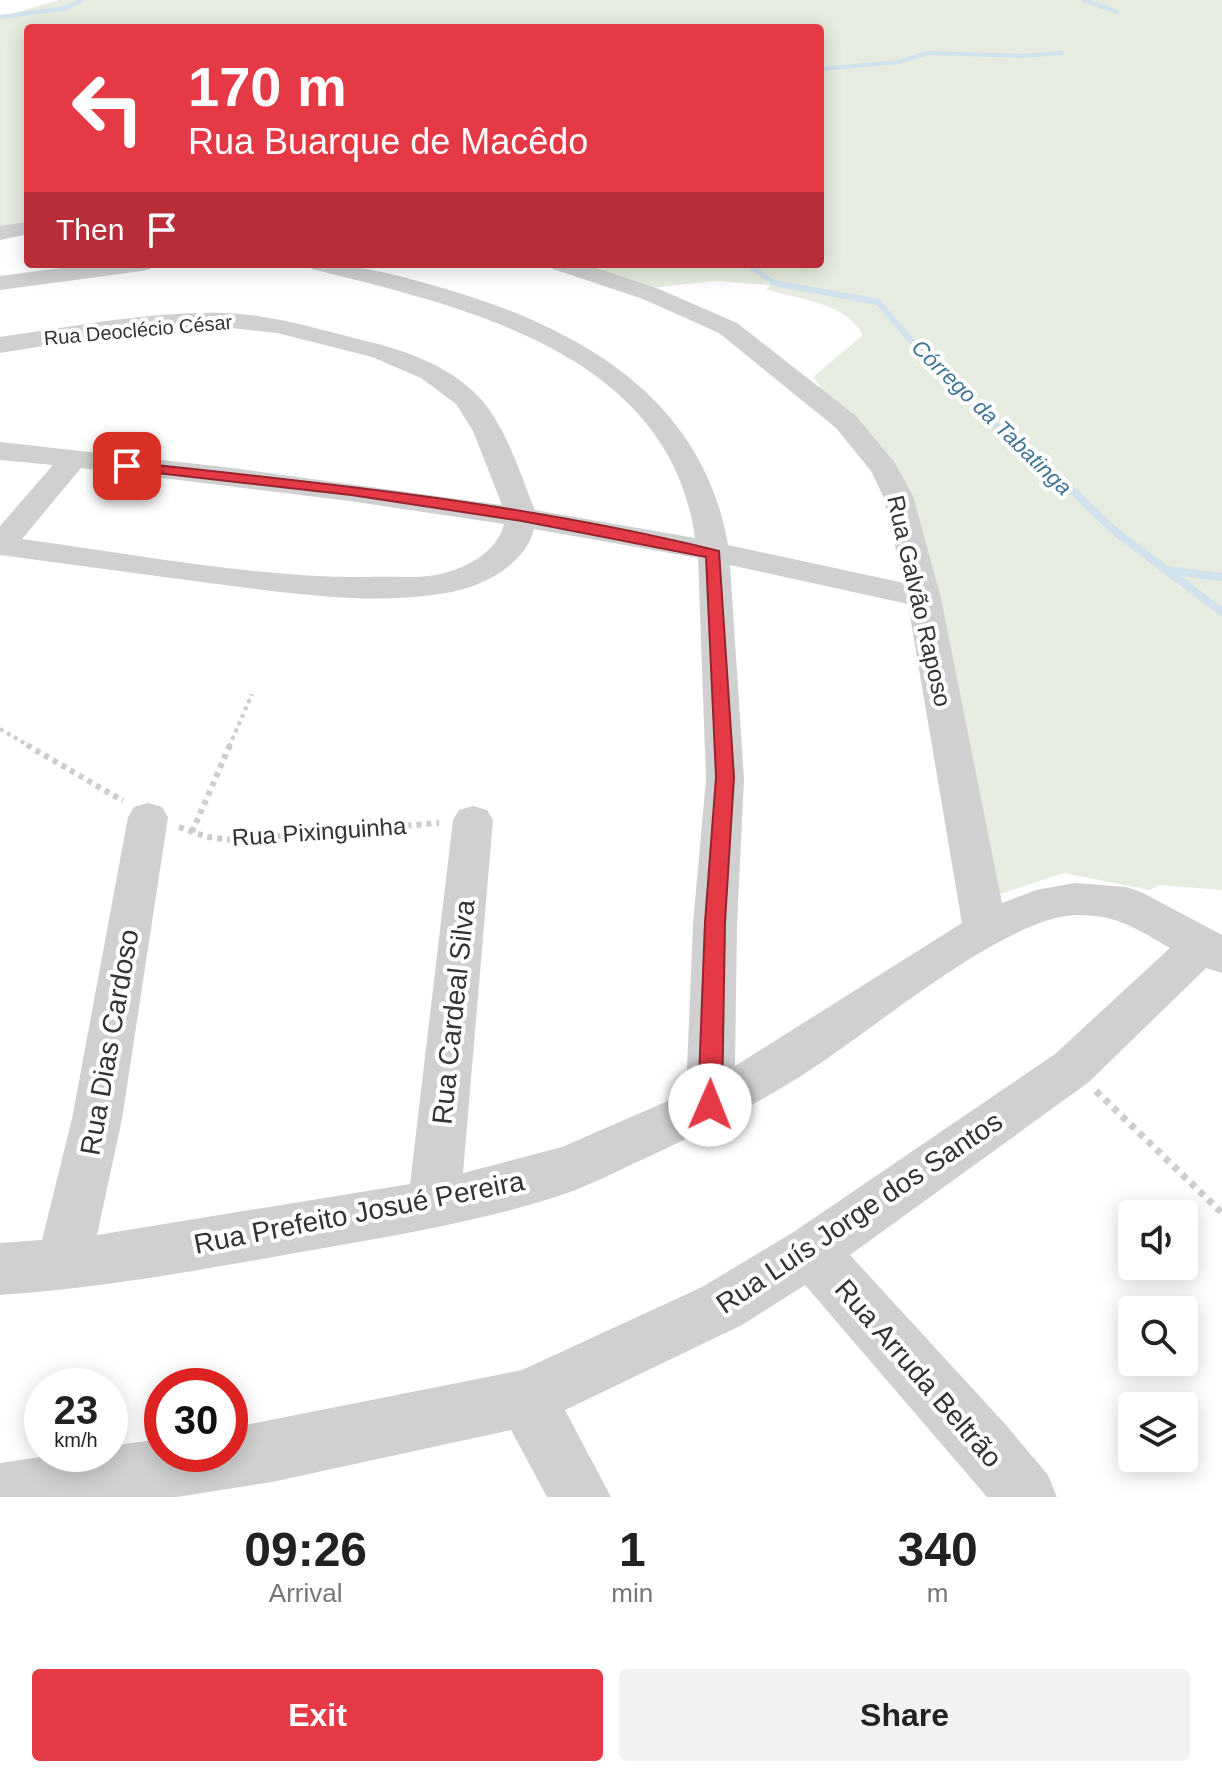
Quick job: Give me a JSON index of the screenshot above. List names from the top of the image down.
{
  "streets": {
    "street": [
      "Rua Deoclécio César",
      "Rua Galvão Raposo",
      "Rua Cardeal Silva",
      "Rua Dias Cardoso",
      "Rua Prefeito Josué Pereira",
      "Rua Luís Jorge dos Santos",
      "Rua Arruda Beltrão"
    ],
    "path": ["Rua Pixinguinha"]
  },
  "crossings": [
    ["Rua Galvão Raposo", "Rua Prefeito Josué Pereira"],
    ["Rua Pixinguinha", "Rua Cardeal Silva"],
    ["Rua Pixinguinha", "Rua Dias Cardoso"],
    ["Rua Cardeal Silva", "Rua Prefeito Josué Pereira"],
    ["Rua Dias Cardoso", "Rua Prefeito Josué Pereira"],
    ["Rua Prefeito Josué Pereira", "Rua Luís Jorge dos Santos"],
    ["Rua Luís Jorge dos Santos", "Rua Arruda Beltrão"]
  ],
  "water": ["Córrego da Tabatinga"],
  "page": {
    "turn": ["170 m", "Rua Buarque de Macêdo"],
    "then": "Then",
    "speed": "23 km/h",
    "limit": "30",
    "eta": [
      "09:26",
      "Arrival",
      "1",
      "min",
      "340",
      "m"
    ],
    "buttons": ["Exit", "Share"]
  }
}
